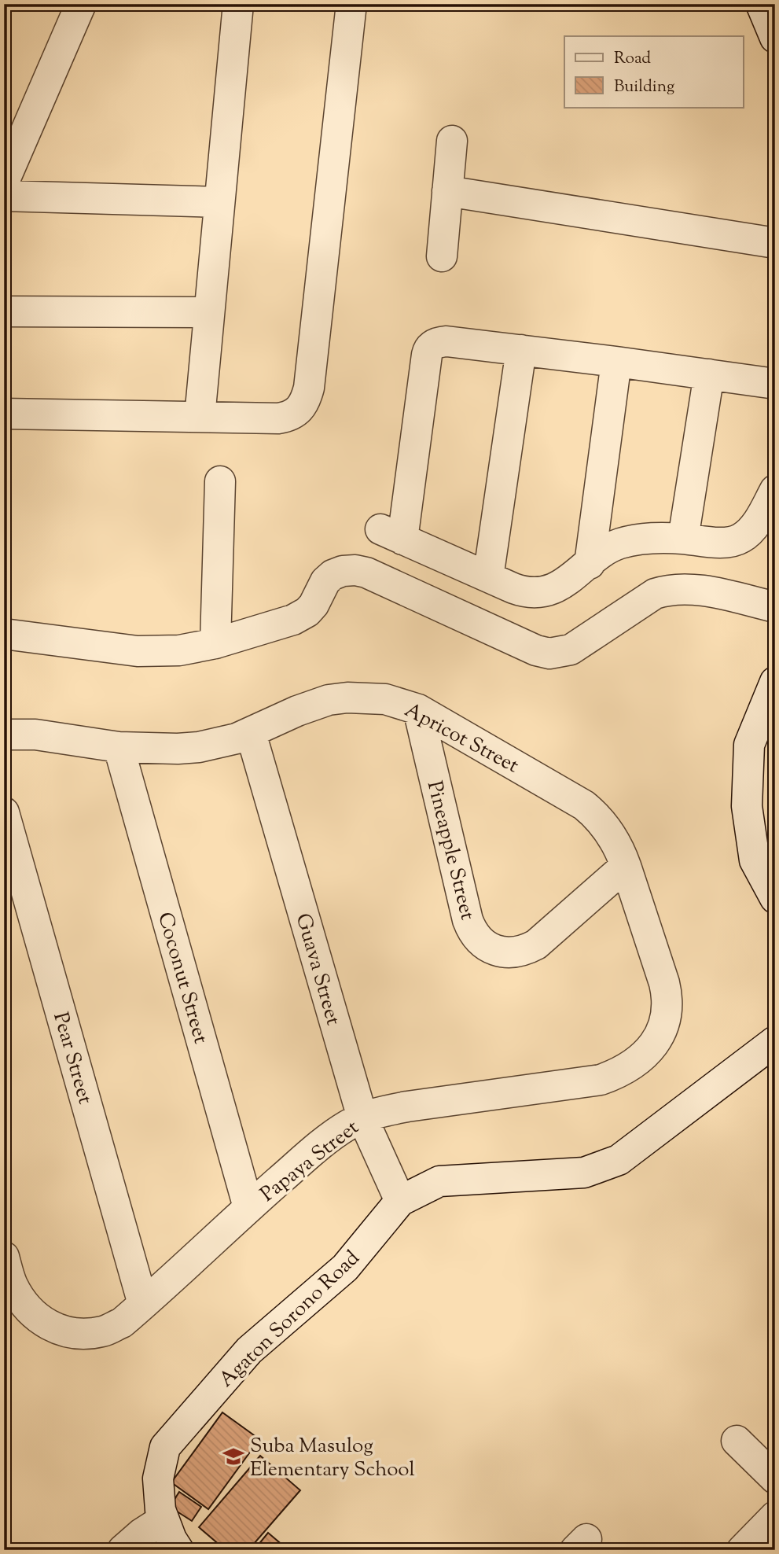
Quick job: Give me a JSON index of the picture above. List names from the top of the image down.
{
  "streets": {
    "street": [
      "Apricot Street",
      "Pineapple Street",
      "Guava Street",
      "Coconut Street",
      "Pear Street",
      "Papaya Street",
      "Agaton Sorono Road"
    ]
  },
  "crossings": [
    ["Apricot Street", "Pineapple Street"],
    ["Apricot Street", "Guava Street"],
    ["Apricot Street", "Coconut Street"],
    ["Apricot Street", "Papaya Street"],
    ["Guava Street", "Papaya Street"],
    ["Guava Street", "Agaton Sorono Road"],
    ["Coconut Street", "Papaya Street"],
    ["Pear Street", "Papaya Street"]
  ],
  "places": {
    "school or university": ["Suba Masulog Elementary School"]
  },
  "legend": ["Road", "Building"]
}
